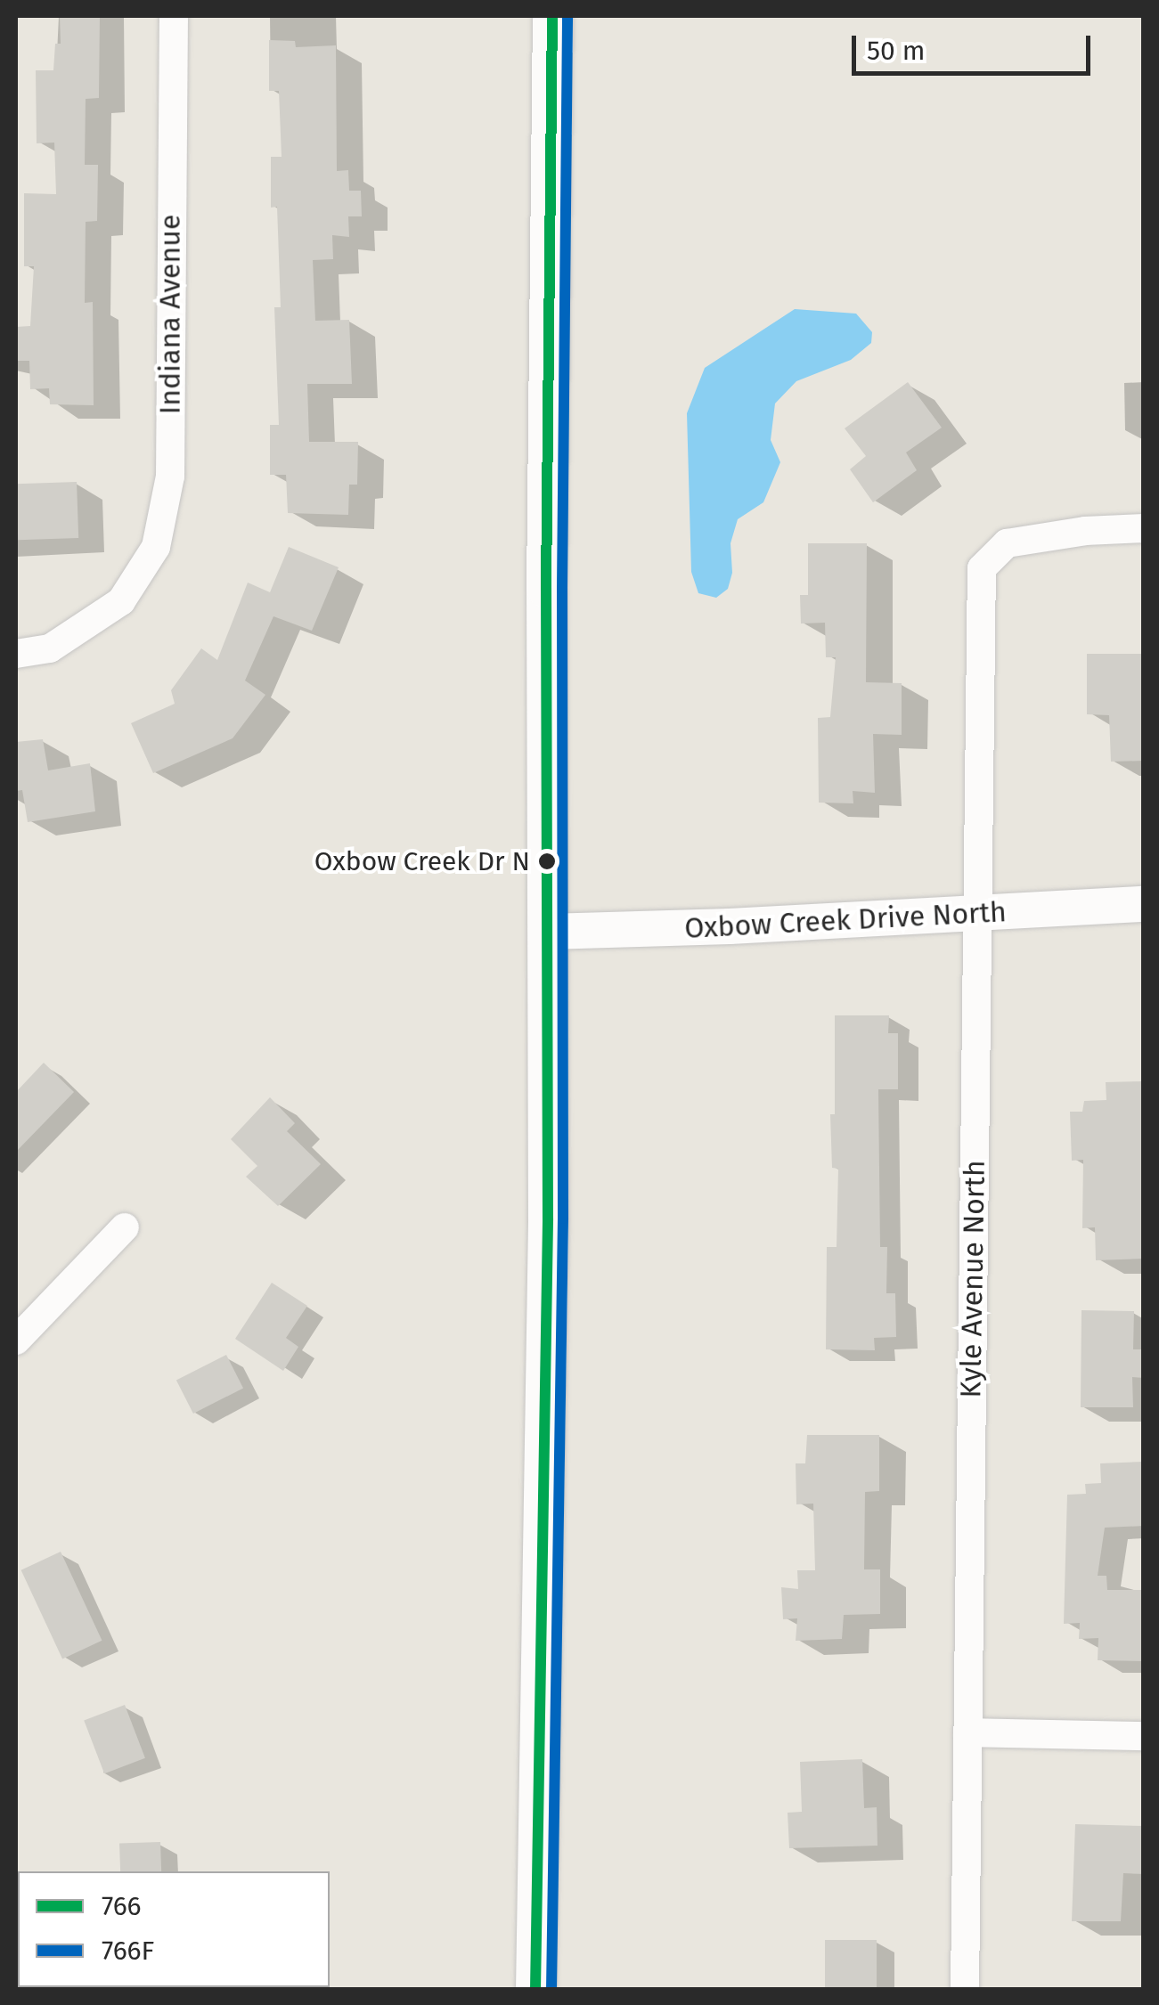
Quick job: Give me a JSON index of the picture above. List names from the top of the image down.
{
  "streets": {
    "street": ["Indiana Avenue", "Oxbow Creek Drive North", "Kyle Avenue North"]
  },
  "crossings": [
    ["Oxbow Creek Drive North", "Kyle Avenue North"]
  ],
  "places": ["Oxbow Creek Dr N"],
  "lines": ["transit line 766", "transit line 766F"],
  "legend": ["766", "766F"],
  "scale_bar": "50 m"
}
